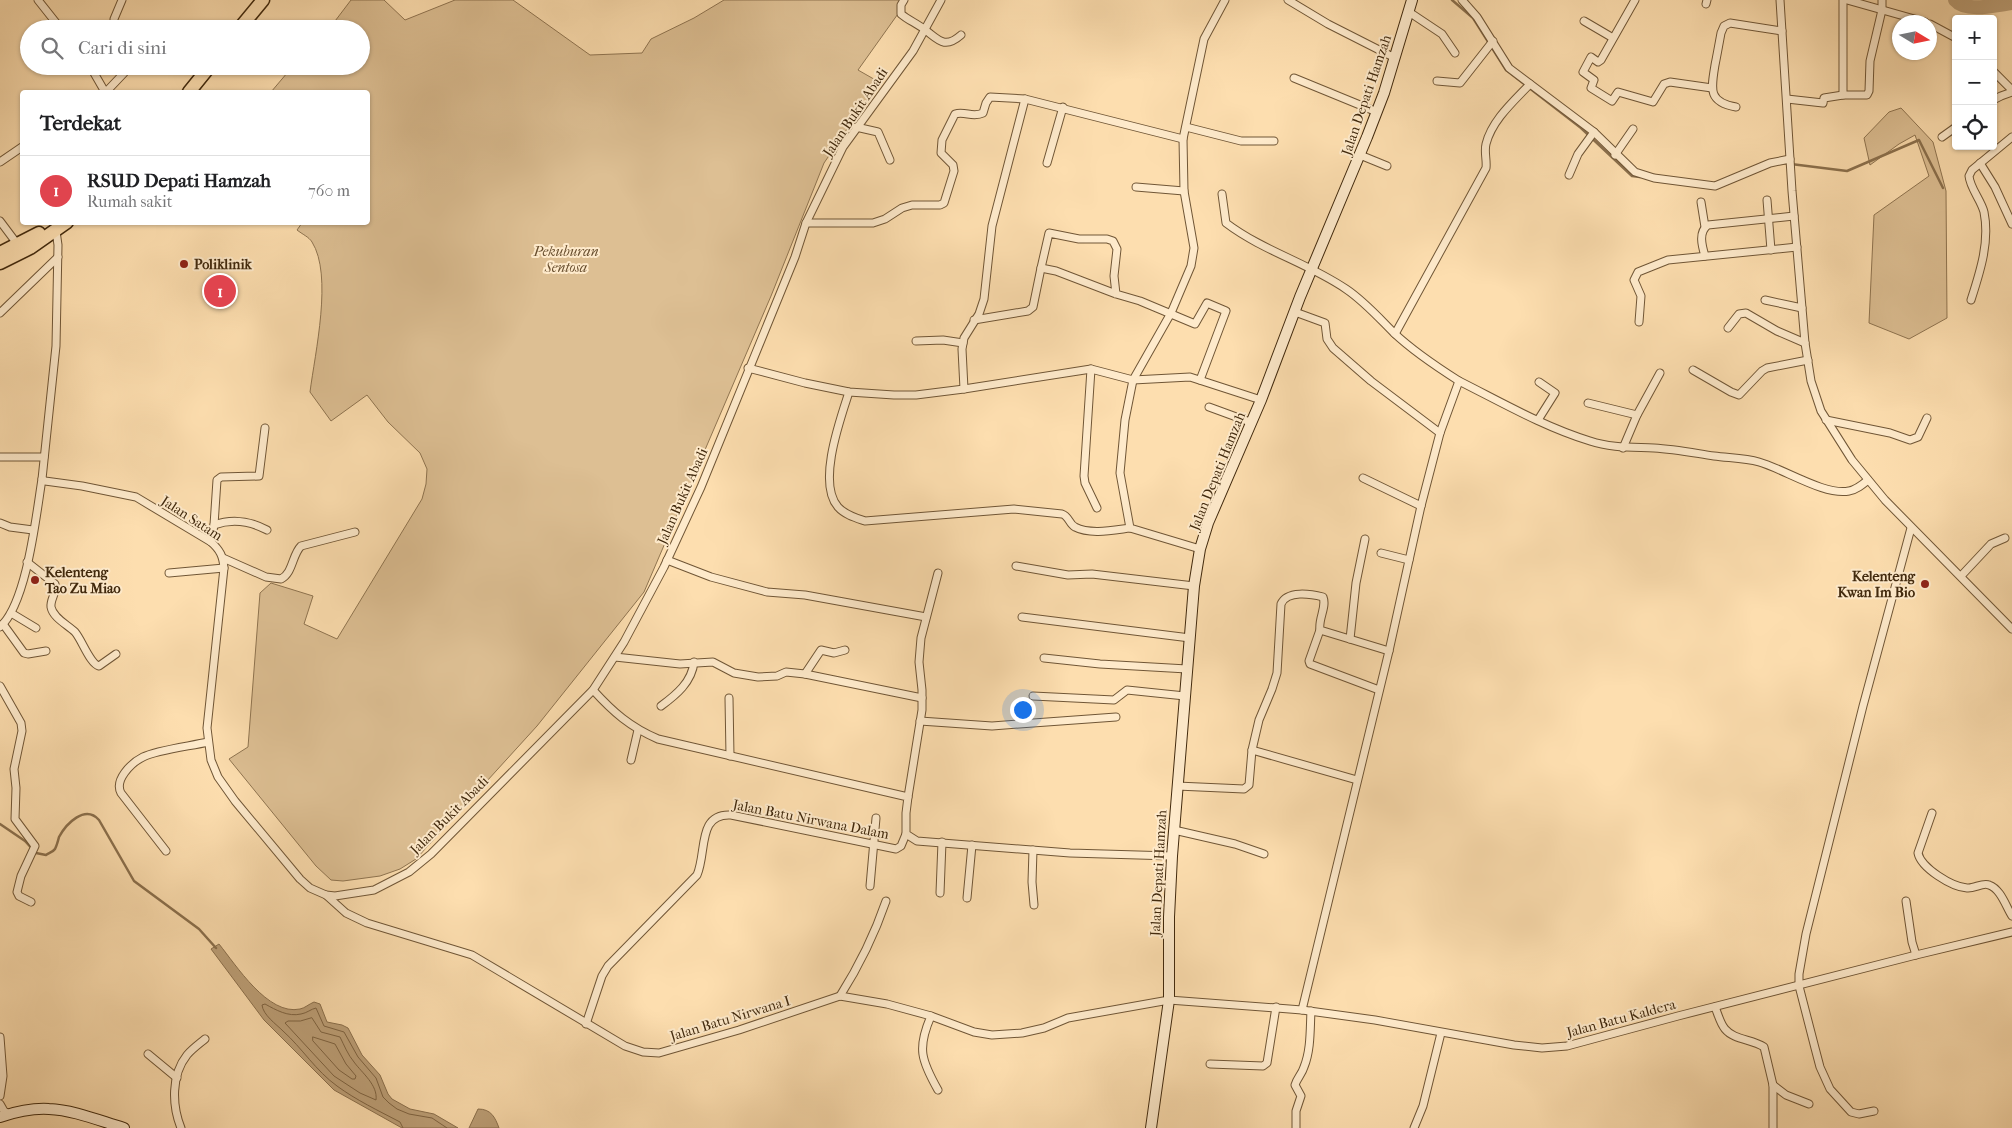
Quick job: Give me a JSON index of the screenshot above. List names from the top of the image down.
{
  "streets": {
    "main road": ["Jalan Depati Hamzah"],
    "street": [
      "Jalan Bukit Abadi",
      "Jalan Satam",
      "Jalan Batu Nirwana Dalam",
      "Jalan Batu Nirwana I",
      "Jalan Batu Kaldera"
    ]
  },
  "crossings": [
    ["Jalan Depati Hamzah", "Jalan Batu Nirwana I"],
    ["Jalan Depati Hamzah", "Jalan Batu Kaldera"],
    ["Jalan Bukit Abadi", "Jalan Satam"],
    ["Jalan Bukit Abadi", "Jalan Batu Nirwana I"],
    ["Jalan Satam", "Jalan Batu Nirwana I"],
    ["Jalan Batu Nirwana Dalam", "Jalan Batu Nirwana I"],
    ["Jalan Batu Nirwana I", "Jalan Batu Kaldera"]
  ],
  "parks": ["Pekuburan Sentosa"],
  "places": ["Poliklinik", "Kelenteng Tao Zu Miao", "Kelenteng Kwan Im Bio"],
  "north": "right",
  "page": {
    "map_buttons": ["+", "−"],
    "search": "Cari di sini",
    "heading": "Terdekat",
    "list": [
      {
        "mark": "1",
        "name": "RSUD Depati Hamzah",
        "note": "Rumah sakit",
        "value": "760 m"
      }
    ],
    "pins": "1"
  }
}
